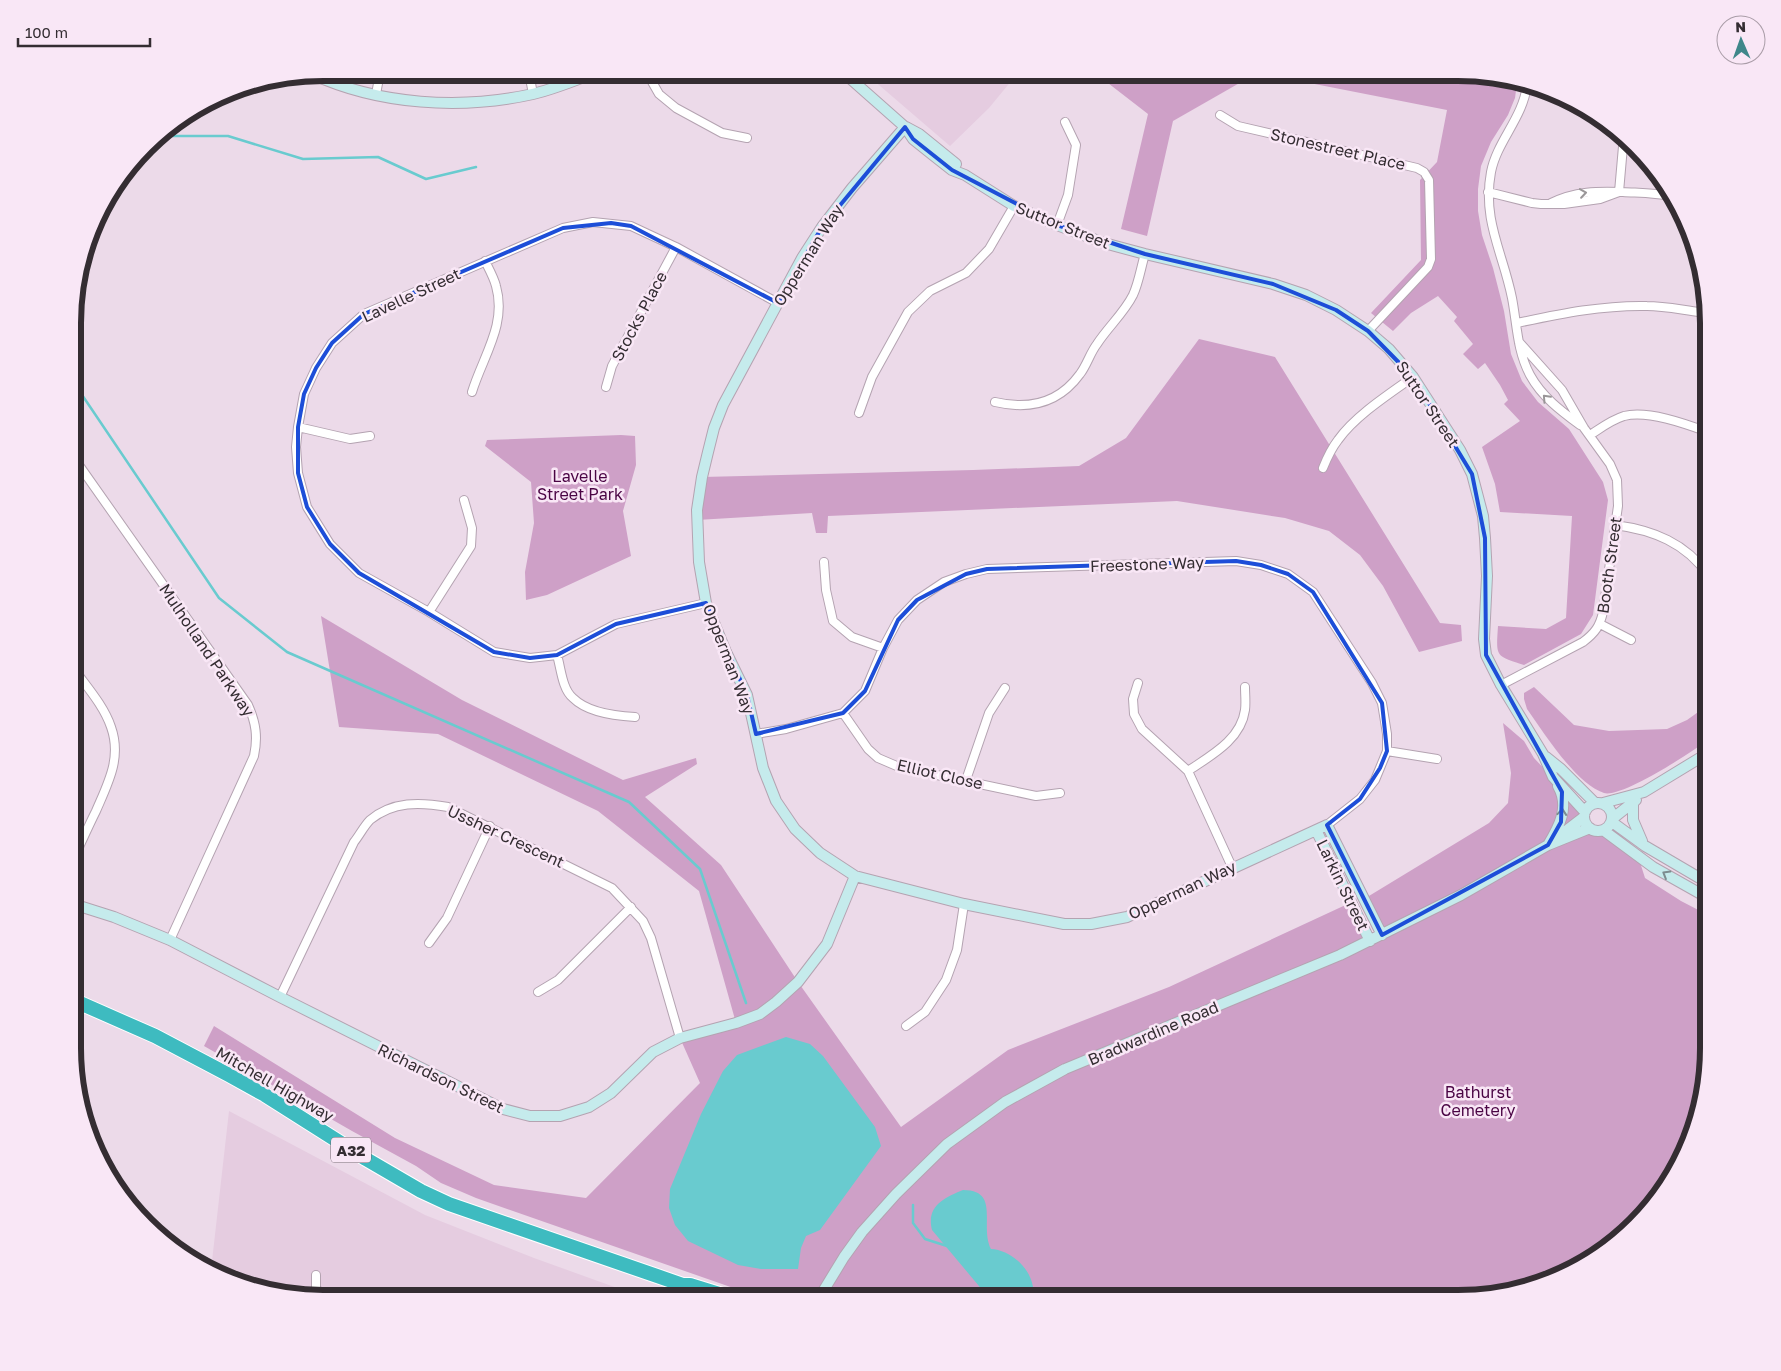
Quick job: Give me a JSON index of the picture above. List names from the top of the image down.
{
  "streets": {
    "highway": ["Mitchell Highway", "A32"],
    "street": [
      "Stonestreet Place",
      "Suttor Street",
      "Opperman Way",
      "Lavelle Street",
      "Stocks Place",
      "Freestone Way",
      "Booth Street",
      "Mulholland Parkway",
      "Elliot Close",
      "Ussher Crescent",
      "Larkin Street",
      "Bradwardine Road",
      "Richardson Street"
    ]
  },
  "crossings": [
    ["Stonestreet Place", "Suttor Street"],
    ["Suttor Street", "Opperman Way"],
    ["Suttor Street", "Booth Street"],
    ["Suttor Street", "Bradwardine Road"],
    ["Opperman Way", "Lavelle Street"],
    ["Opperman Way", "Freestone Way"],
    ["Opperman Way", "Larkin Street"],
    ["Opperman Way", "Richardson Street"],
    ["Lavelle Street", "Stocks Place"],
    ["Freestone Way", "Elliot Close"],
    ["Freestone Way", "Larkin Street"],
    ["Mulholland Parkway", "Richardson Street"],
    ["Ussher Crescent", "Richardson Street"],
    ["Larkin Street", "Bradwardine Road"]
  ],
  "parks": ["Lavelle Street Park", "Bathurst Cemetery"],
  "scale_bar": "100 m",
  "north": "top"
}
